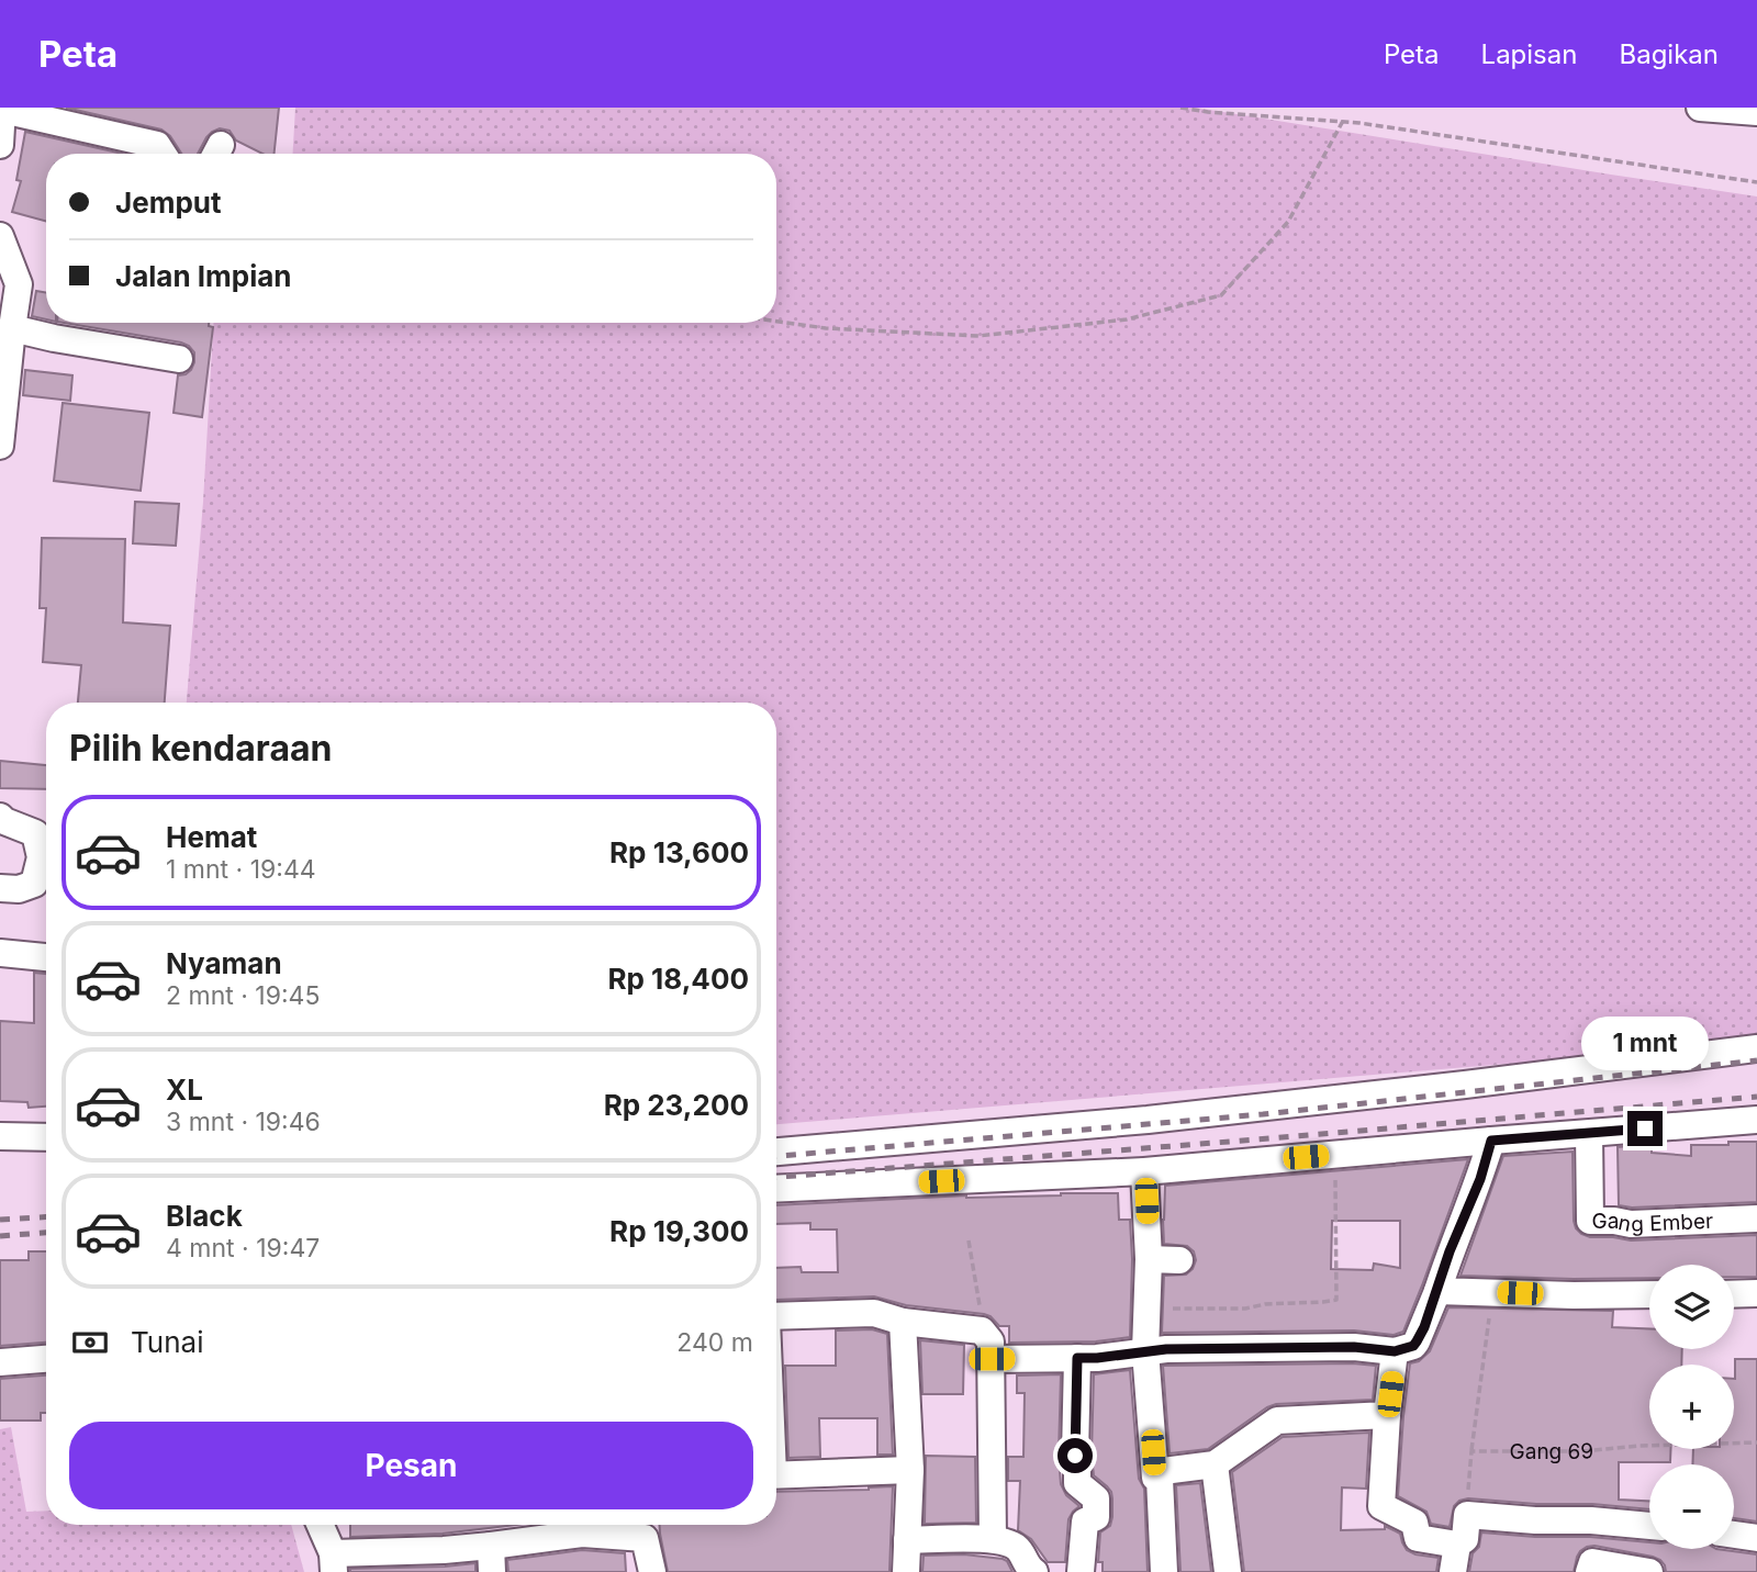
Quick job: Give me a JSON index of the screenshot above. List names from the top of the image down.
{
  "streets": {
    "street": ["Gang Ember"],
    "path": ["Gang 69"]
  },
  "page": {
    "header": "Peta",
    "nav": ["Peta", "Lapisan", "Bagikan"],
    "banner": ["Jemput", "Jalan Impian"],
    "heading": "Pilih kendaraan",
    "list": [
      {
        "name": "Hemat",
        "note": "1 mnt · 19:44",
        "value": "Rp 13,600"
      },
      {
        "name": "Nyaman",
        "note": "2 mnt · 19:45",
        "value": "Rp 18,400"
      },
      {
        "name": "XL",
        "note": "3 mnt · 19:46",
        "value": "Rp 23,200"
      },
      {
        "name": "Black",
        "note": "4 mnt · 19:47",
        "value": "Rp 19,300"
      }
    ],
    "bubble": "1 mnt",
    "map_buttons": ["+", "−"],
    "pay": ["Tunai", "240 m"],
    "buttons": "Pesan"
  }
}
